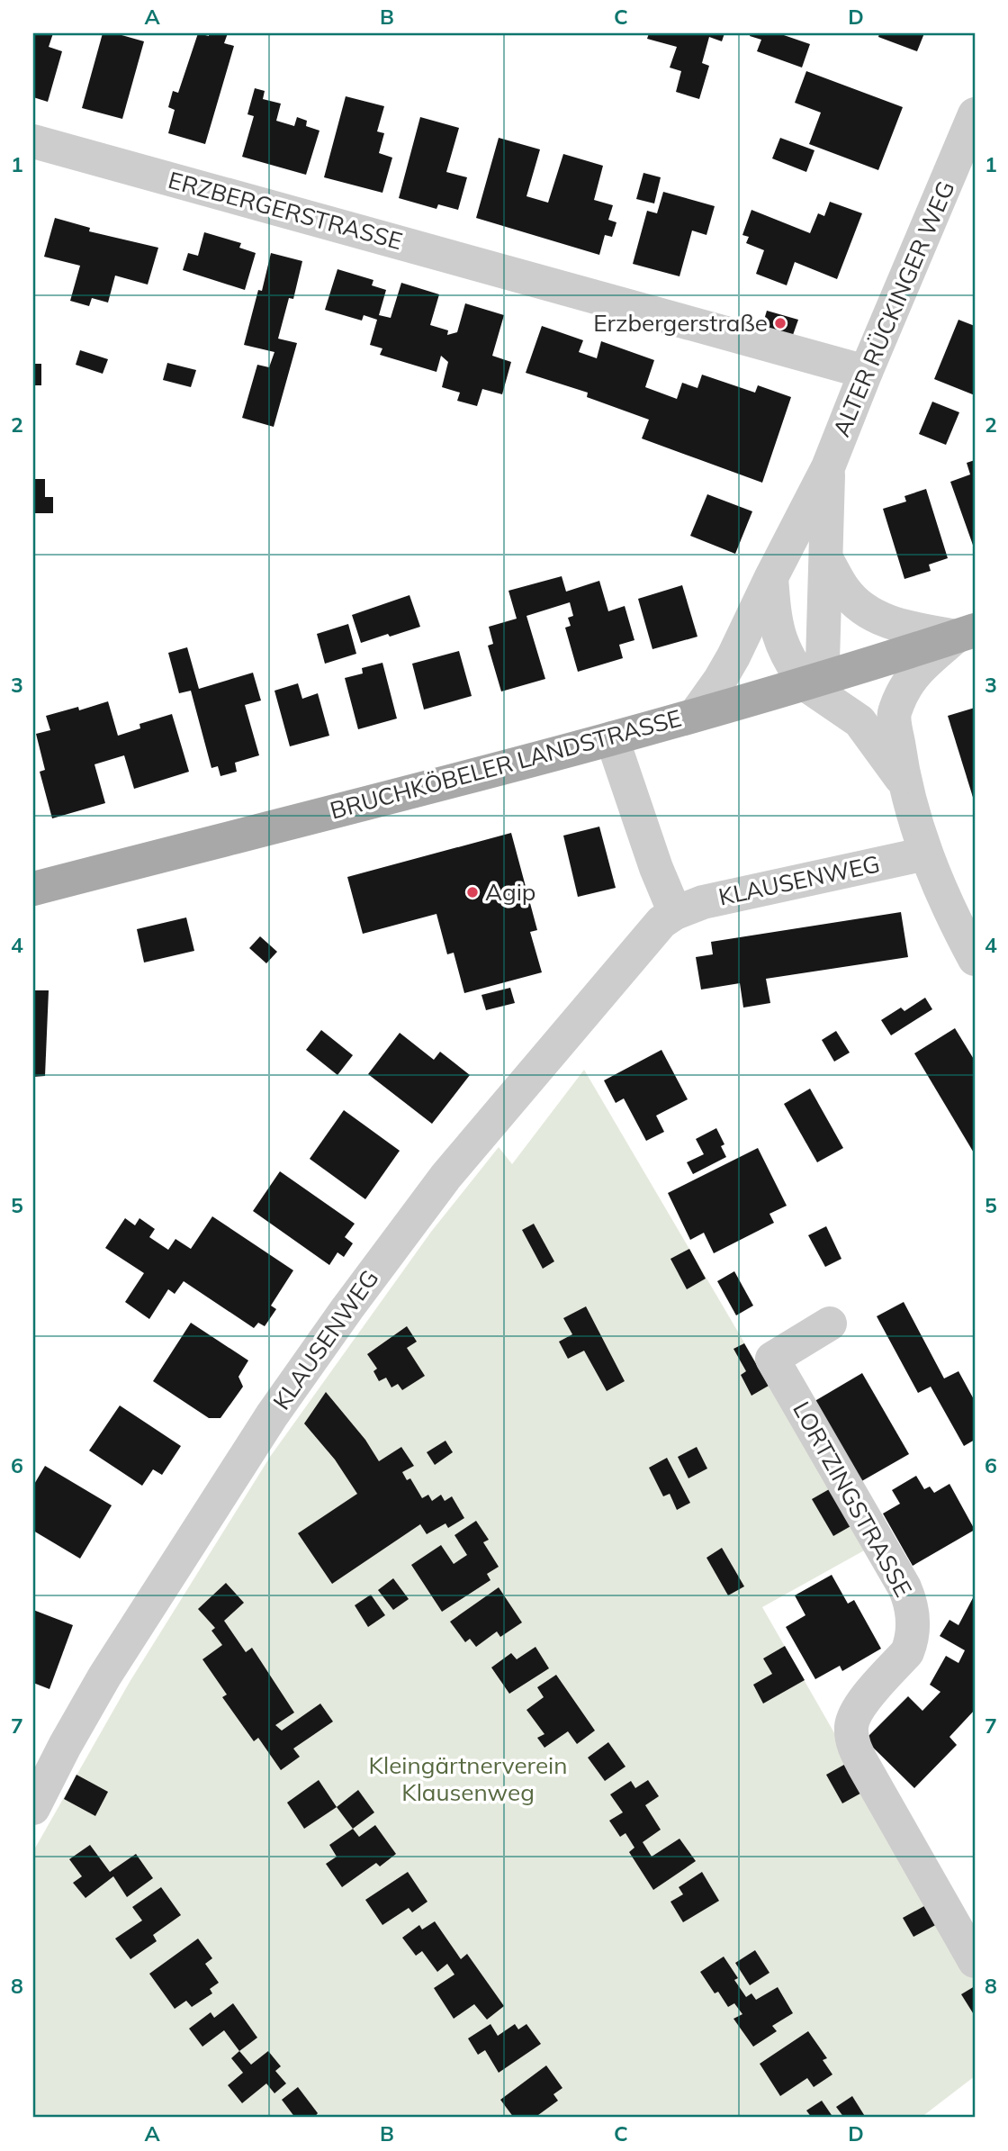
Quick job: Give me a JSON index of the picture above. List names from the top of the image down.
{
  "streets": {
    "main road": ["BRUCHKÖBELER LANDSTRASSE"],
    "street": [
      "ERZBERGERSTRASSE",
      "ALTER RÜCKINGER WEG",
      "KLAUSENWEG",
      "LORTZINGSTRASSE"
    ]
  },
  "crossings": [
    ["ERZBERGERSTRASSE", "ALTER RÜCKINGER WEG"],
    ["ALTER RÜCKINGER WEG", "BRUCHKÖBELER LANDSTRASSE"]
  ],
  "parks": ["Kleingärtnerverein Klausenweg"],
  "places": ["Erzbergerstraße", "Agip"],
  "grid": {
    "columns": [
      "A",
      "B",
      "C",
      "D"
    ],
    "rows": [
      "1",
      "2",
      "3",
      "4",
      "5",
      "6",
      "7",
      "8"
    ]
  }
}
